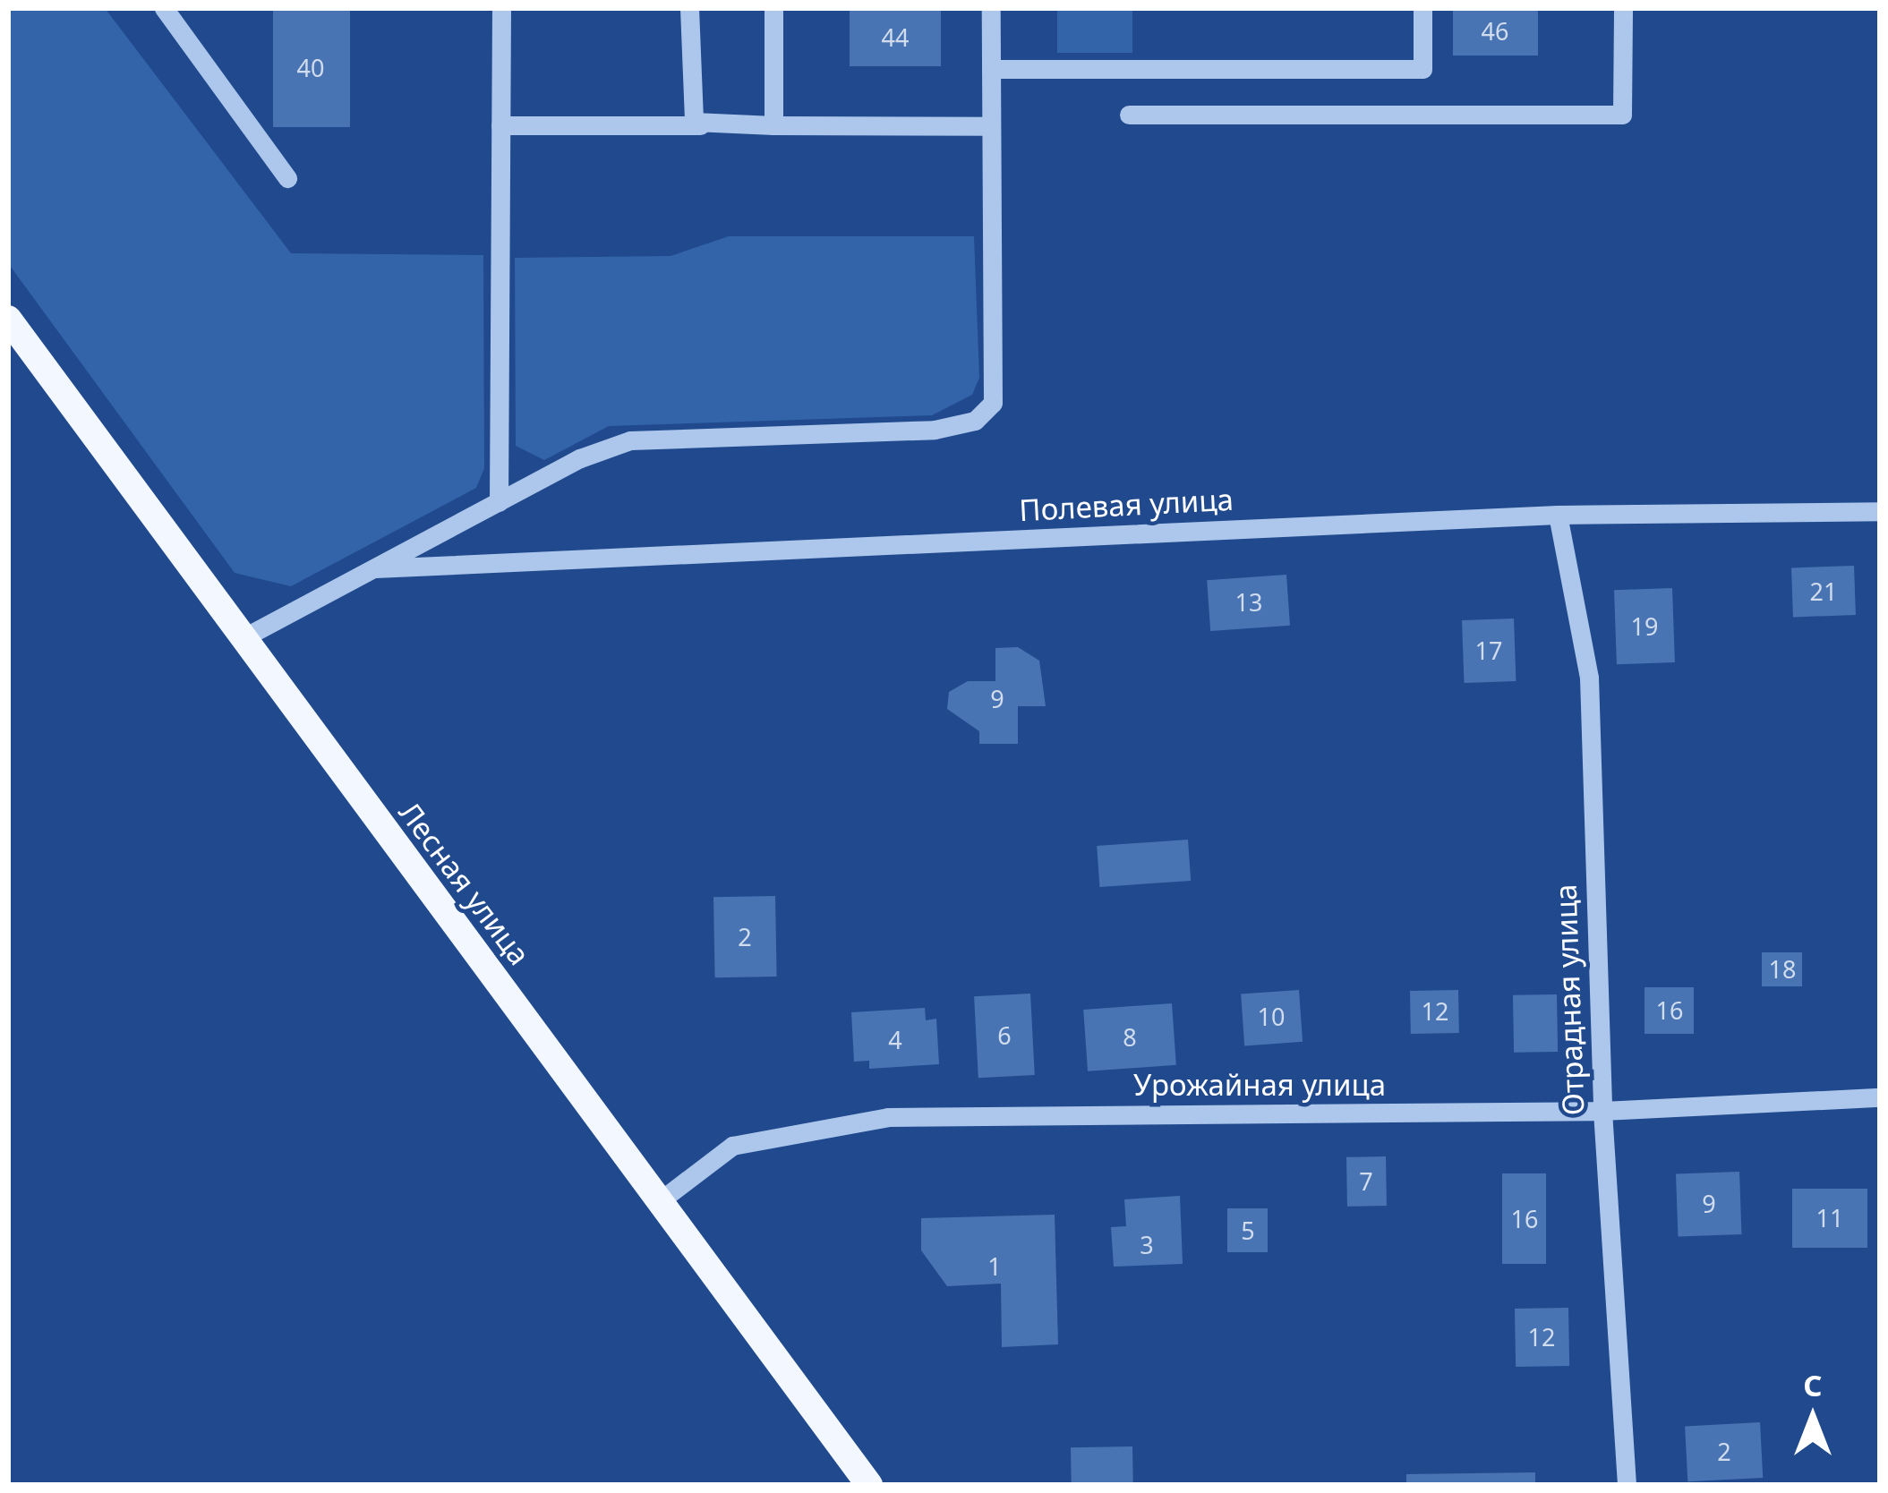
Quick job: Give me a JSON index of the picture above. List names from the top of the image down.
{
  "streets": {
    "main road": ["Лесная улица"],
    "street": ["Полевая улица", "Отрадная улица", "Урожайная улица"]
  },
  "crossings": [
    ["Полевая улица", "Отрадная улица"],
    ["Лесная улица", "Урожайная улица"],
    ["Отрадная улица", "Урожайная улица"]
  ],
  "house_numbers": [
    "46",
    "44",
    "40",
    "21",
    "13",
    "19",
    "17",
    "9",
    "2",
    "18",
    "16",
    "12",
    "10",
    "6",
    "8",
    "4",
    "7",
    "9",
    "11",
    "16",
    "5",
    "3",
    "1",
    "12",
    "2"
  ],
  "north": "top"
}
